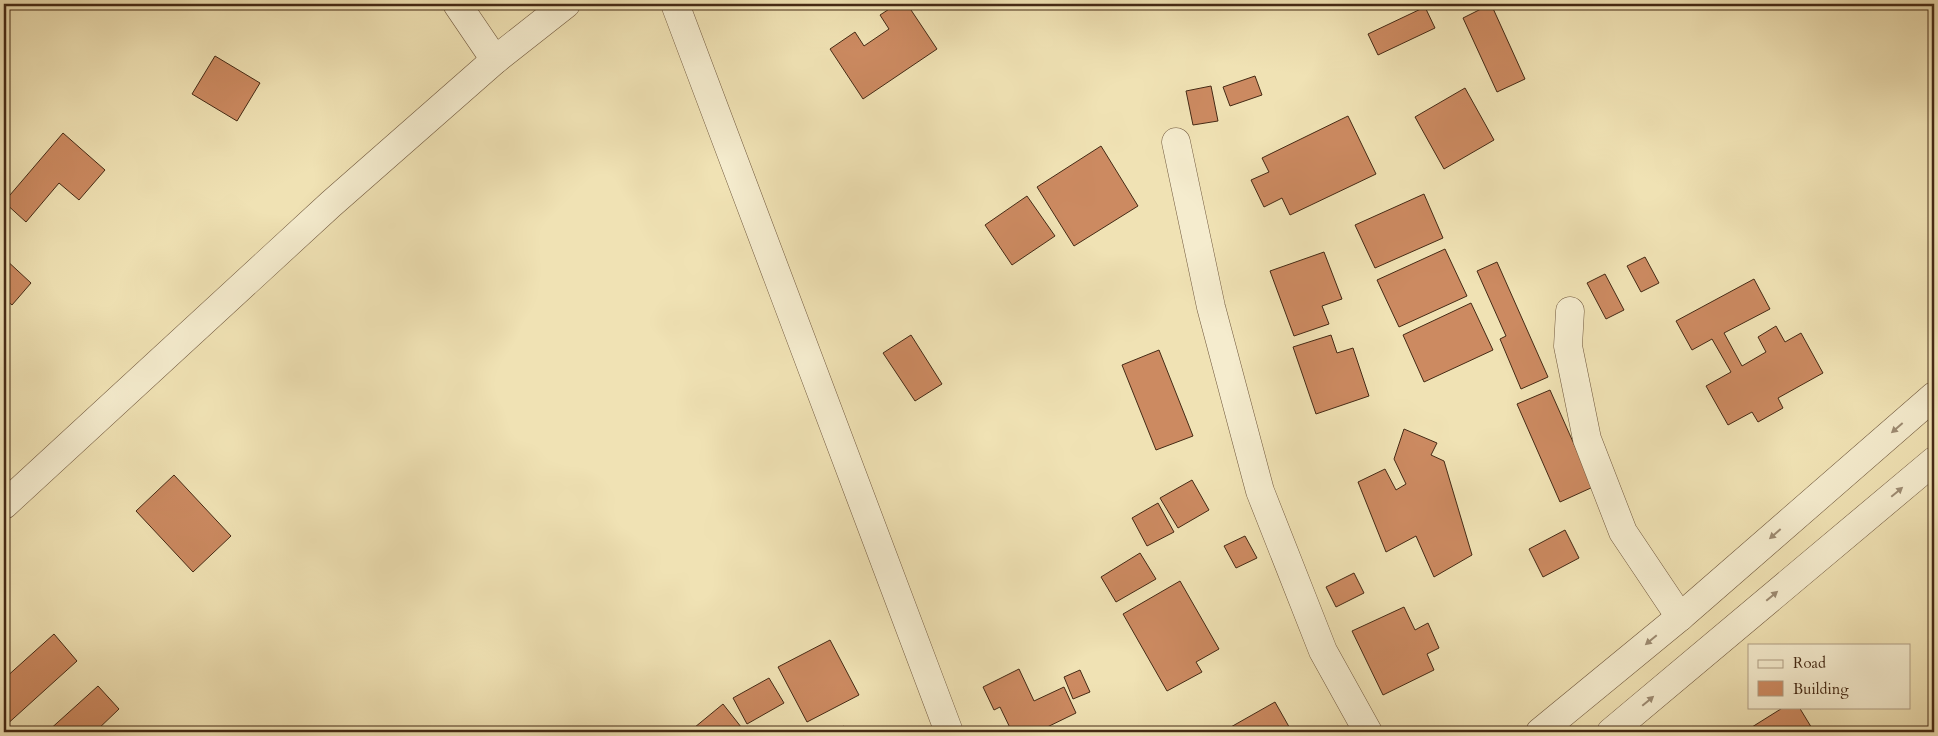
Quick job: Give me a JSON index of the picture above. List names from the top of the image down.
{
  "legend": ["Road", "Building"]
}
